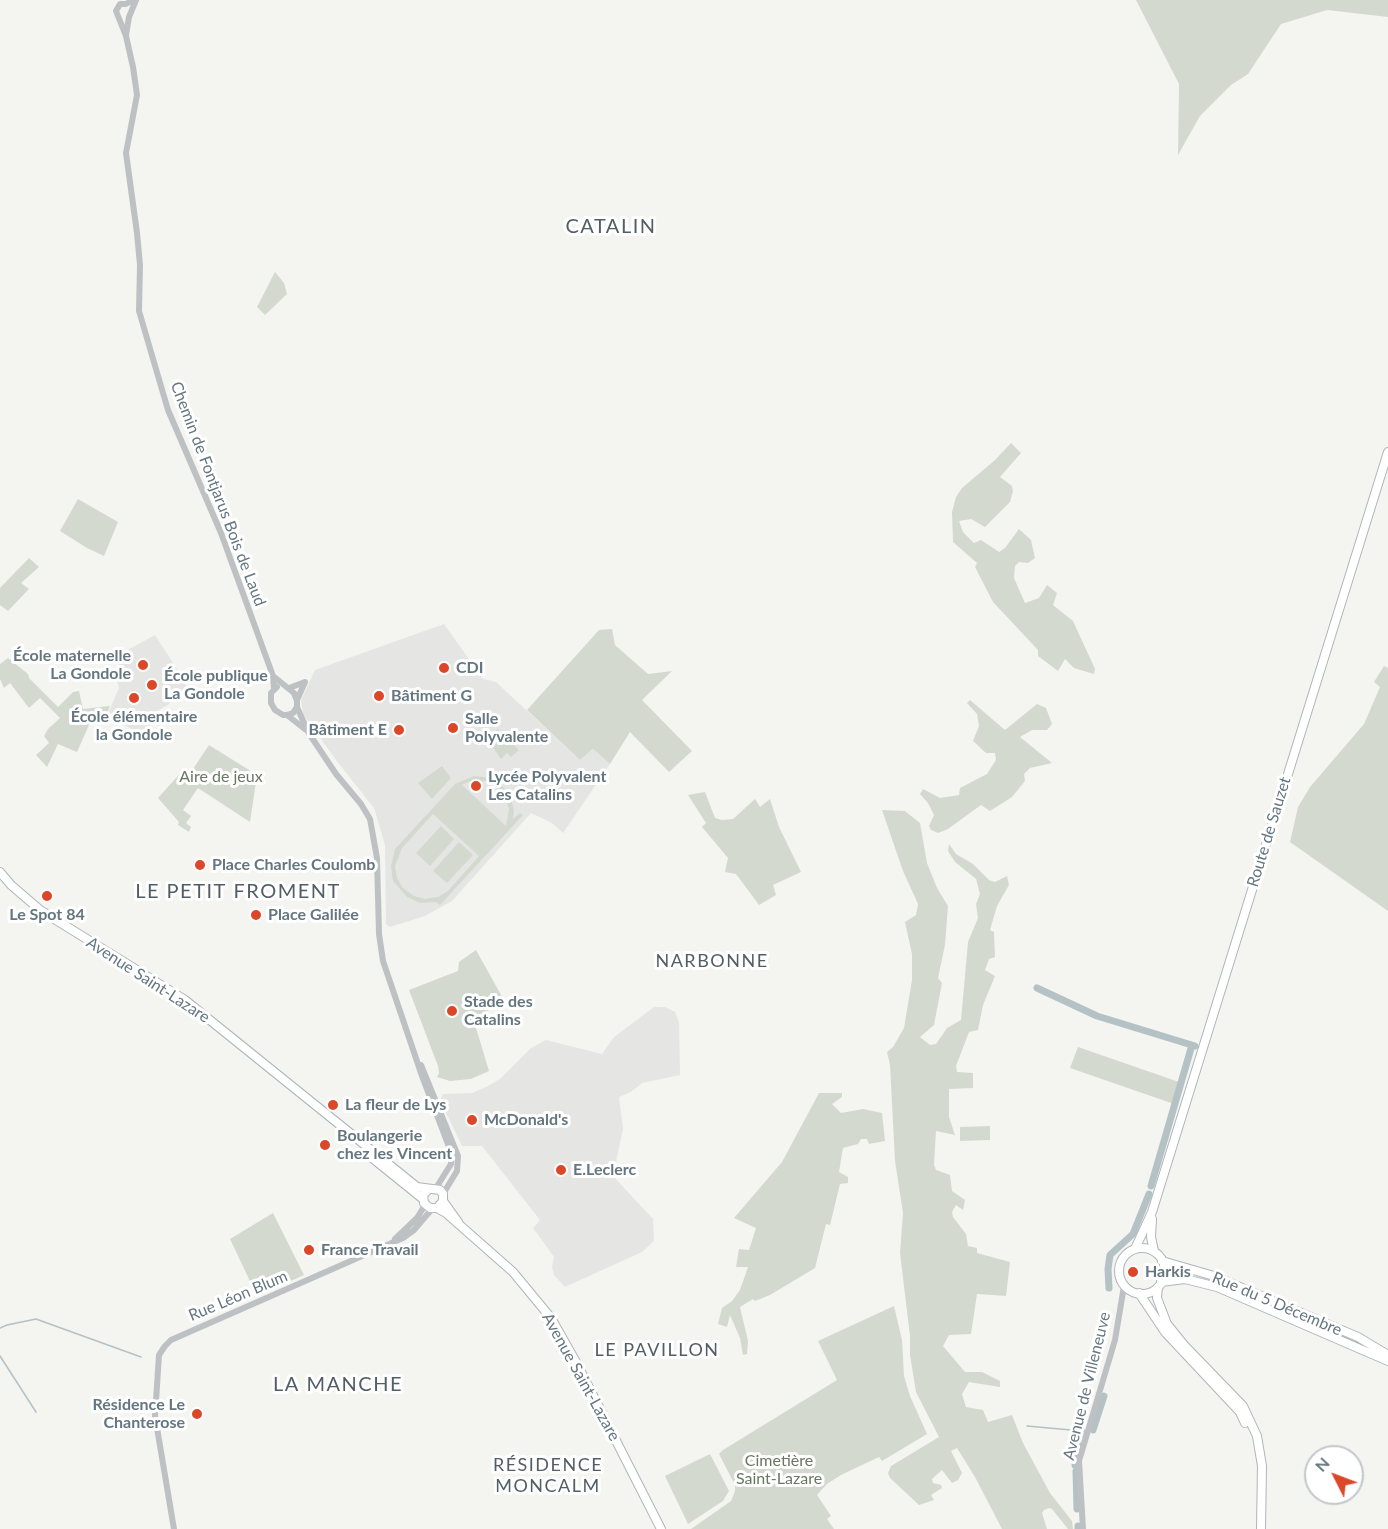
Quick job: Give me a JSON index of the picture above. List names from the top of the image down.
{
  "streets": {
    "main road": ["Route de Sauzet", "Avenue Saint-Lazare", "Rue du 5 Décembre"],
    "street": ["Chemin de Fontjarus Bois de Laud", "Rue Léon Blum", "Avenue de Villeneuve"]
  },
  "crossings": [
    ["Route de Sauzet", "Rue du 5 Décembre"],
    ["Route de Sauzet", "Avenue de Villeneuve"],
    ["Avenue Saint-Lazare", "Rue Léon Blum"],
    ["Rue du 5 Décembre", "Avenue de Villeneuve"]
  ],
  "districts": [
    "CATALIN",
    "LE PETIT FROMENT",
    "NARBONNE",
    "LE PAVILLON",
    "LA MANCHE",
    "RÉSIDENCE MONCALM"
  ],
  "parks": ["Aire de jeux", "Cimetière Saint-Lazare"],
  "places": [
    "École maternelle La Gondole",
    "CDI",
    "École publique La Gondole",
    "Bâtiment G",
    "École élémentaire la Gondole",
    "Salle Polyvalente",
    "Bâtiment E",
    "Lycée Polyvalent Les Catalins",
    "Place Charles Coulomb",
    "Le Spot 84",
    "Place Galilée",
    "Stade des Catalins",
    "La fleur de Lys",
    "McDonald's",
    "Boulangerie chez les Vincent",
    "E.Leclerc",
    "France Travail",
    "Harkis",
    "Résidence Le Chanterose"
  ],
  "north": "top left"
}
